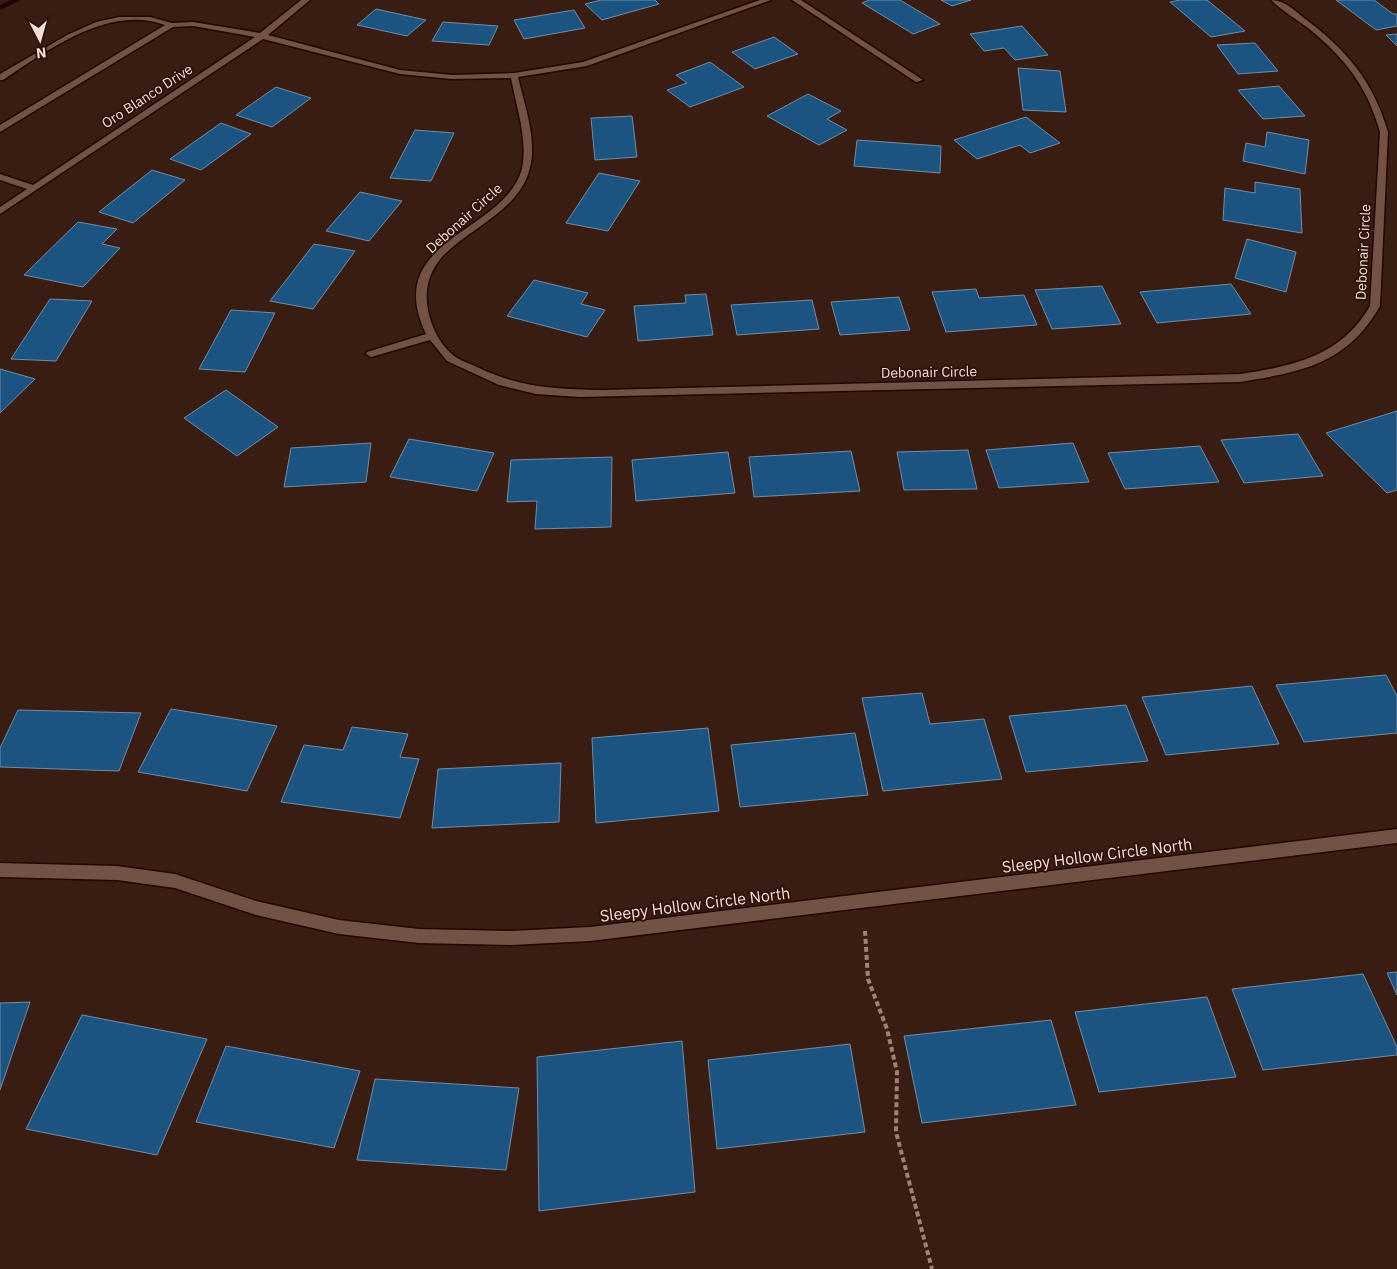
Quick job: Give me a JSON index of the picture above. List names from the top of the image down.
{
  "streets": {
    "street": ["Oro Blanco Drive", "Debonair Circle", "Sleepy Hollow Circle North"]
  },
  "north": "bottom"
}
